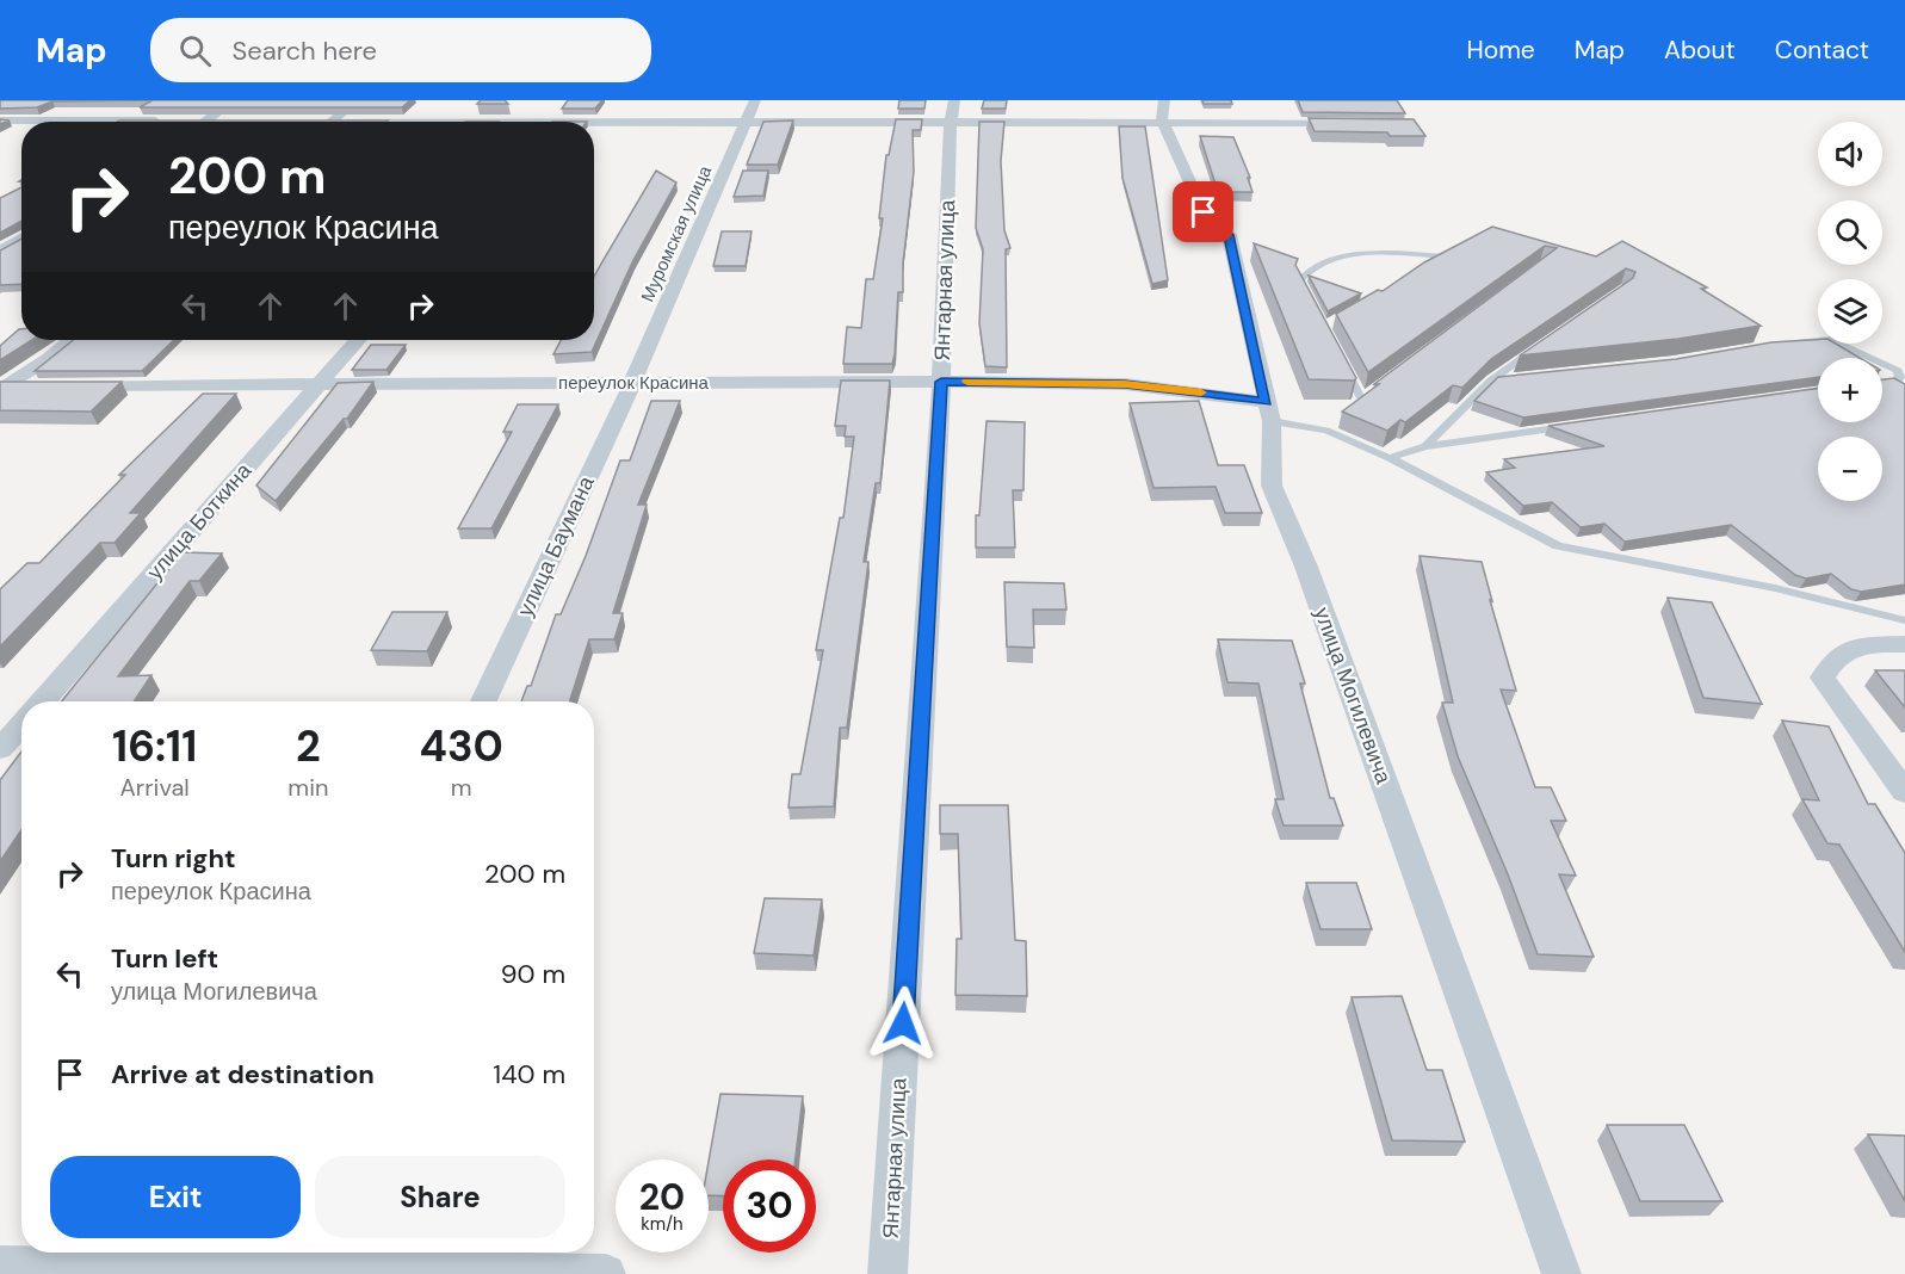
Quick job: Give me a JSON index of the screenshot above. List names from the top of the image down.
{
  "streets": {
    "street": [
      "Муромская улица",
      "Янтарная улица",
      "переулок Красина",
      "улица Боткина",
      "улица Баумана",
      "улица Могилевича"
    ]
  },
  "crossings": [
    ["Муромская улица", "переулок Красина"],
    ["Муромская улица", "улица Баумана"],
    ["Янтарная улица", "переулок Красина"],
    ["переулок Красина", "улица Боткина"],
    ["переулок Красина", "улица Баумана"],
    ["переулок Красина", "улица Могилевича"]
  ],
  "page": {
    "header": "Map",
    "search": "Search here",
    "nav": [
      "Home",
      "Map",
      "About",
      "Contact"
    ],
    "map_buttons": ["+", "−"],
    "turn": ["200 m", "переулок Красина"],
    "eta": [
      "16:11",
      "Arrival",
      "2",
      "min",
      "430",
      "m"
    ],
    "list": [
      {
        "name": "Turn right",
        "note": "переулок Красина",
        "value": "200 m"
      },
      {
        "name": "Turn left",
        "note": "улица Могилевича",
        "value": "90 m"
      },
      {
        "name": "Arrive at destination",
        "value": "140 m"
      }
    ],
    "buttons": ["Exit", "Share"],
    "speed": "20 km/h",
    "limit": "30"
  }
}
